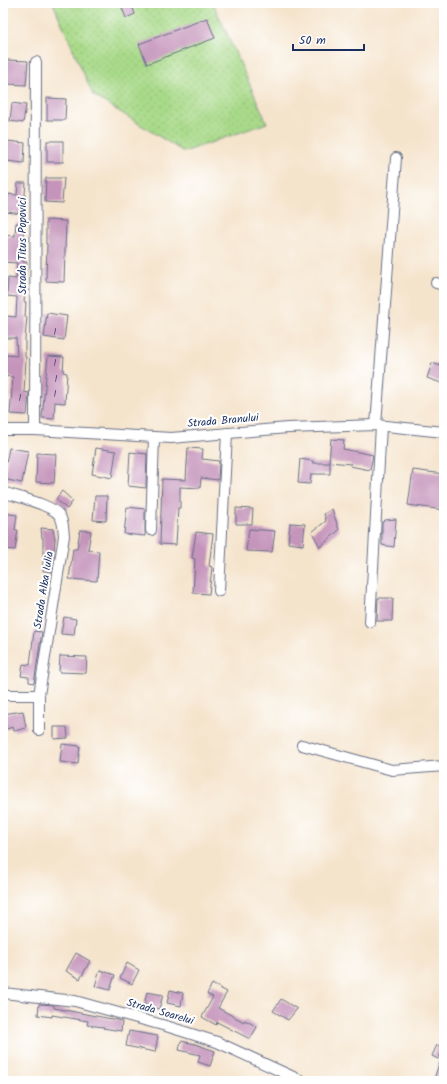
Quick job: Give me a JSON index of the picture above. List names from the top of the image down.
{
  "streets": {
    "street": [
      "Strada Titus Popovici",
      "Strada Branului",
      "Strada Alba Iulia",
      "Strada Soarelui"
    ]
  },
  "crossings": [
    ["Strada Titus Popovici", "Strada Branului"]
  ],
  "house_numbers": [
    "1",
    "1",
    "1",
    "1",
    "1"
  ],
  "scale_bar": "50 m"
}
